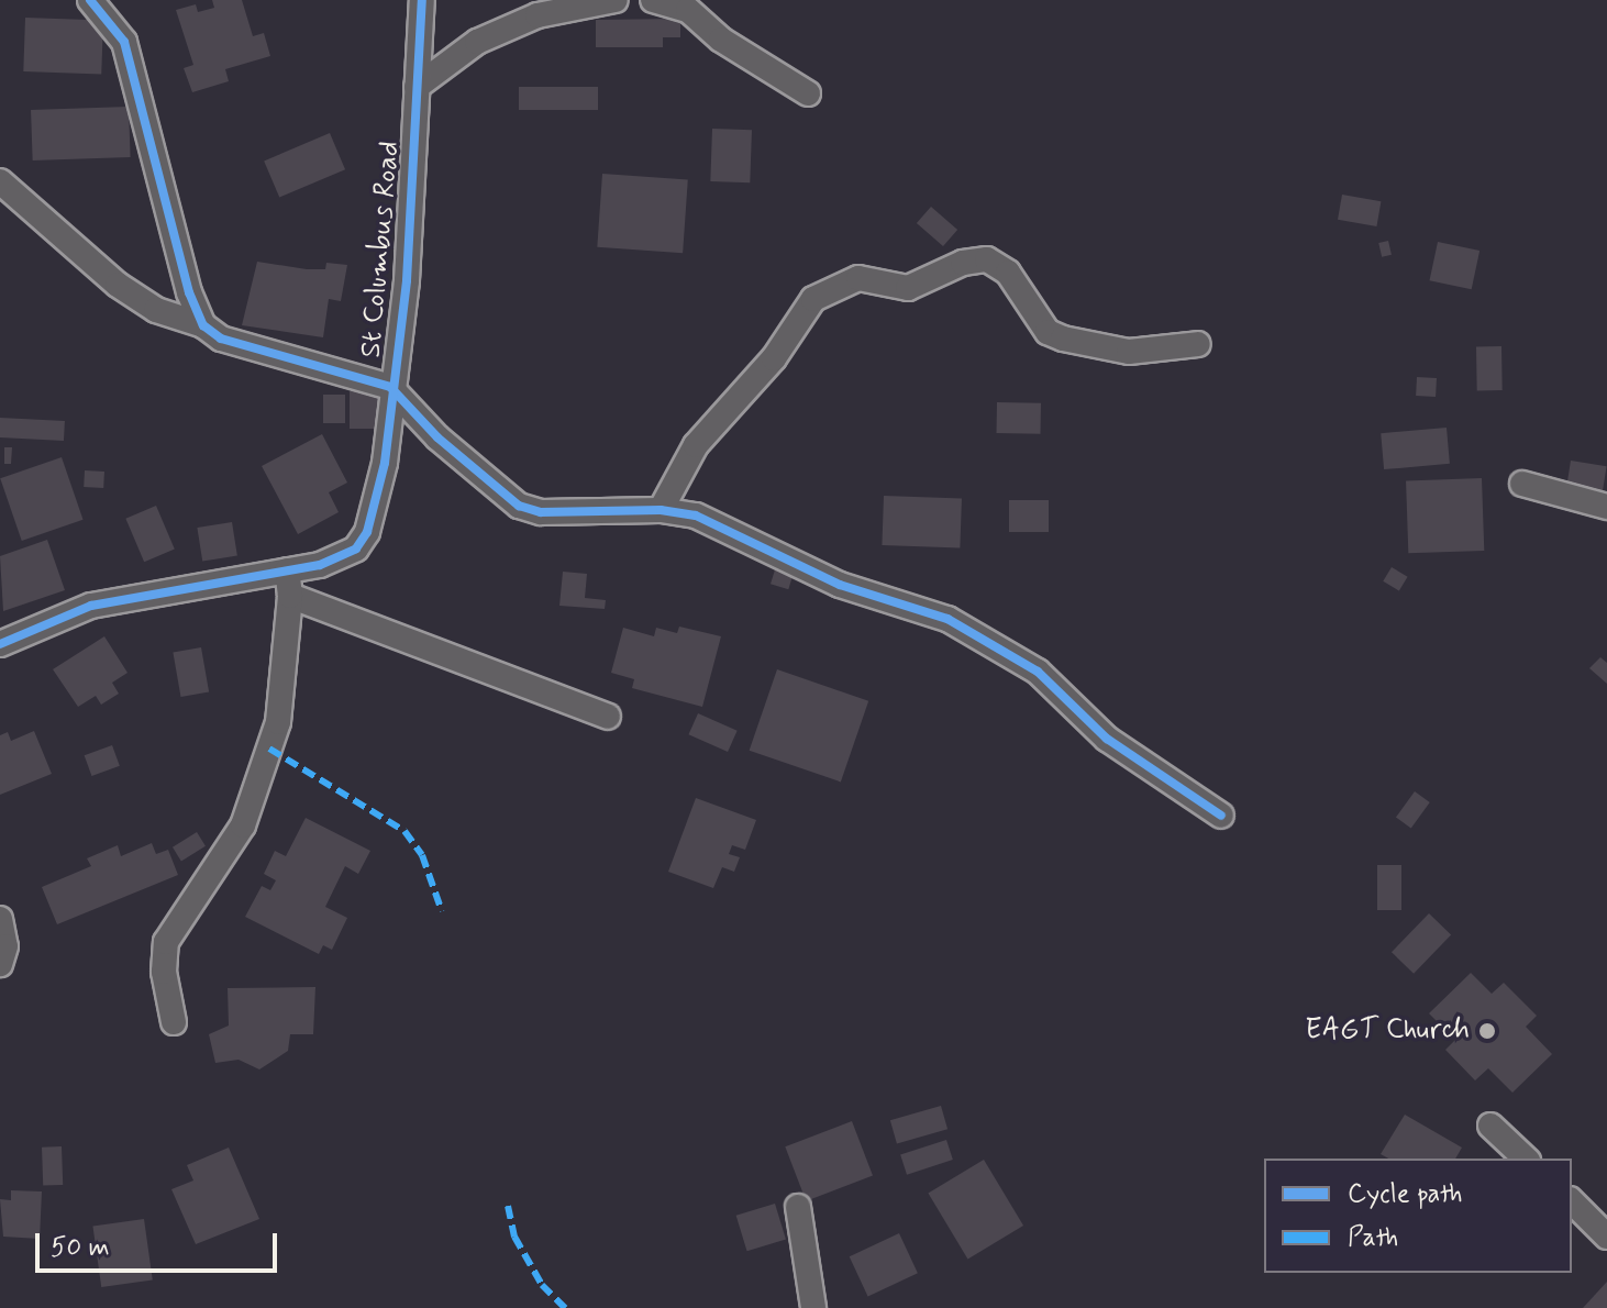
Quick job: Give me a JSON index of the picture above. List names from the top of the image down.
{
  "streets": {
    "street": ["St Columbus Road"]
  },
  "places": ["EAGT Church"],
  "legend": ["Cycle path", "Path"],
  "scale_bar": "50 m"
}
